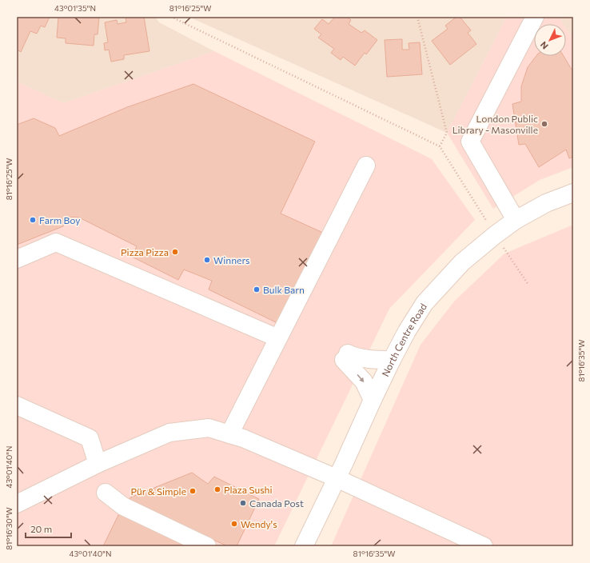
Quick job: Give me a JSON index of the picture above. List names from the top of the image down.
{
  "streets": {
    "street": ["North Centre Road"]
  },
  "places": [
    "London Public Library - Masonville",
    "Farm Boy",
    "Pizza Pizza",
    "Winners",
    "Bulk Barn",
    "Plaza Sushi",
    "Pür & Simple",
    "Canada Post",
    "Wendy's"
  ],
  "scale_bar": "20 m",
  "north": "bottom left",
  "coordinates": [
    "43°01'35\"N",
    "81°16'25\"W",
    "81°16'35\"W",
    "43°01'40\"N",
    "81°16'30\"W"
  ]
}
